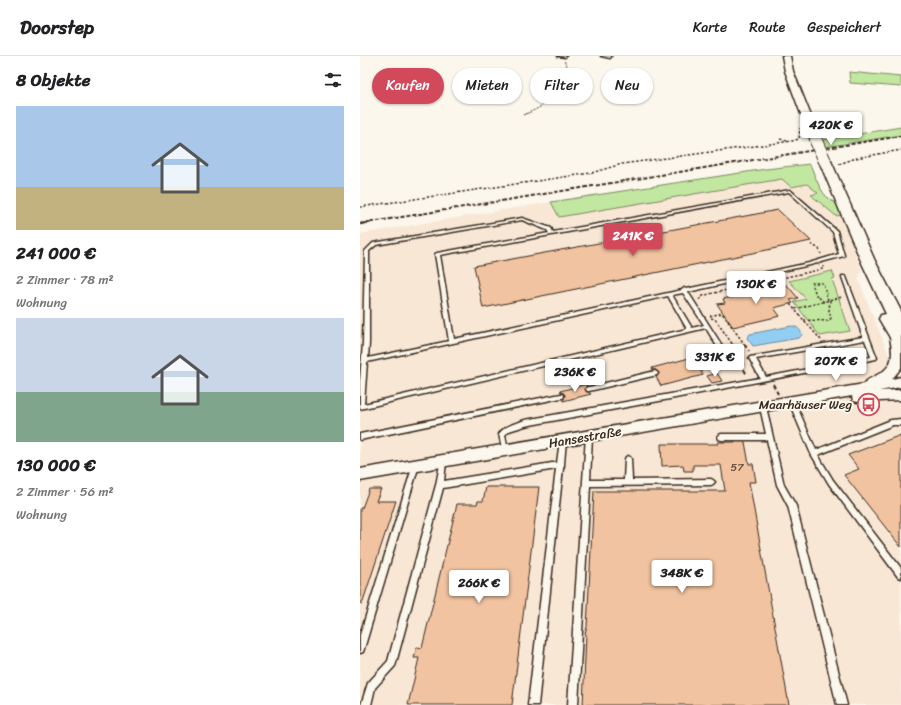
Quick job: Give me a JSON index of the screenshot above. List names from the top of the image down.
{
  "streets": {
    "street": ["Hansestraße"]
  },
  "places": {
    "bus stop": ["Maarhäuser Weg"]
  },
  "house_numbers": ["57"],
  "page": {
    "header": "Doorstep",
    "nav": ["Karte", "Route", "Gespeichert"],
    "heading": "8 Objekte",
    "chip": [
      "Kaufen",
      "Mieten",
      "Filter",
      "Neu"
    ],
    "list": [
      {
        "name": "241 000 €",
        "note": "2 Zimmer · 78 m² · Wohnung"
      },
      {
        "name": "130 000 €",
        "note": "2 Zimmer · 56 m² · Wohnung"
      }
    ],
    "price": [
      "420K €",
      "241K €",
      "130K €",
      "331K €",
      "207K €",
      "236K €",
      "348K €",
      "266K €"
    ]
  }
}
